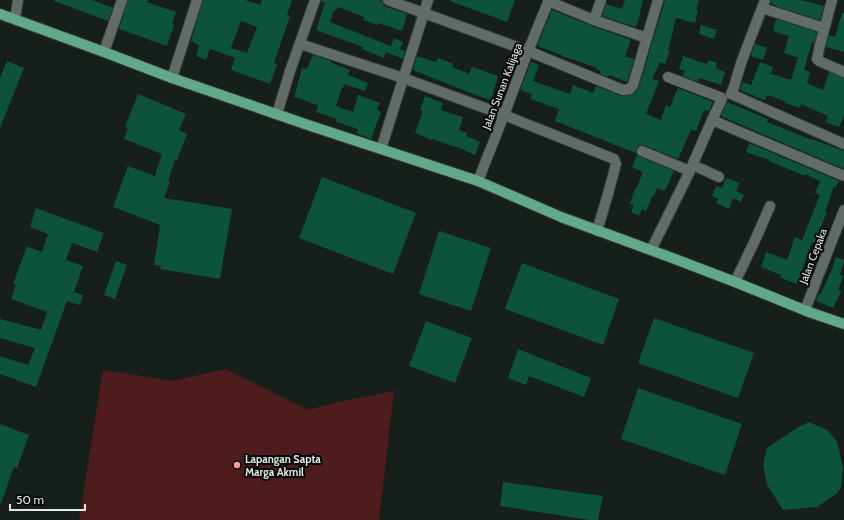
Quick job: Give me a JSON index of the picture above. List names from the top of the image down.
{
  "streets": {
    "street": ["Jalan Sunan Kalijaga", "Jalan Cepaka"]
  },
  "places": ["Lapangan Sapta Marga Akmil"],
  "scale_bar": "50 m"
}
